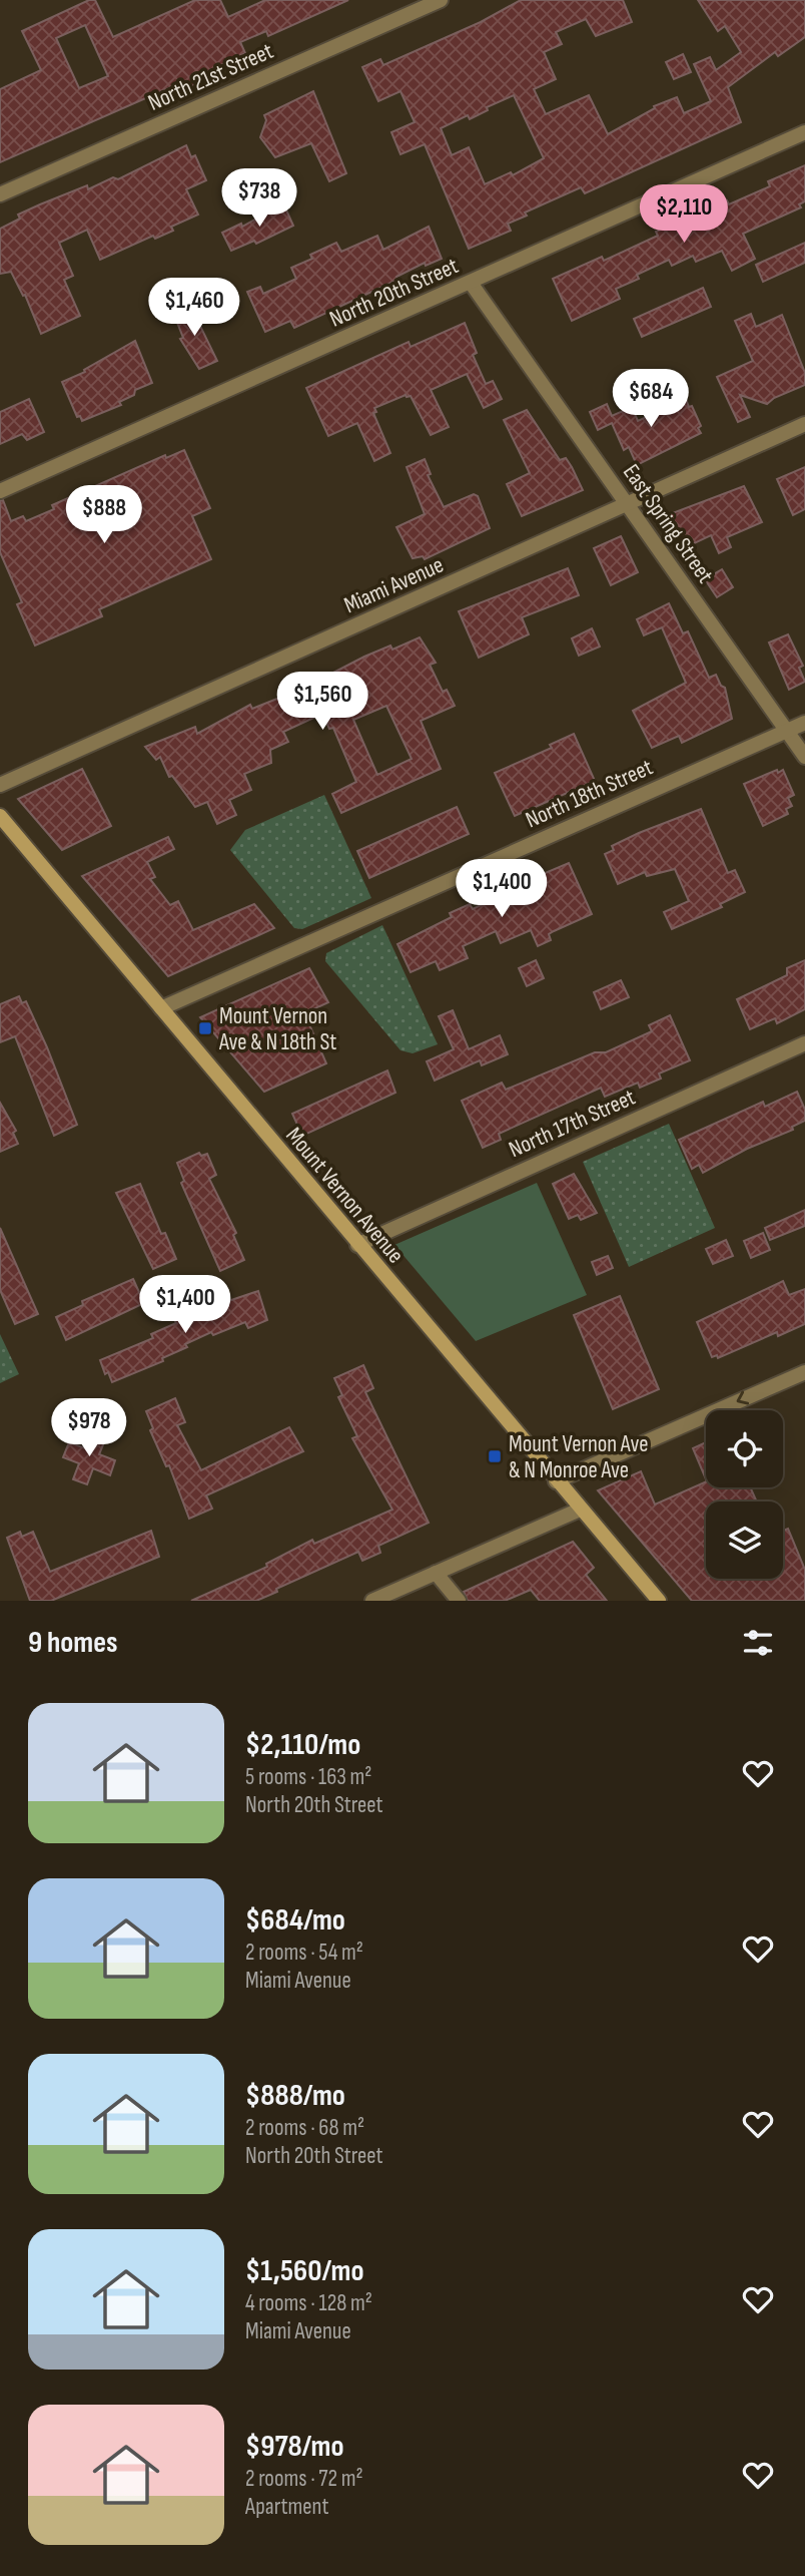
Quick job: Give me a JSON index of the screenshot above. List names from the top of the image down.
{
  "streets": {
    "street": [
      "North 21st Street",
      "North 20th Street",
      "East Spring Street",
      "Miami Avenue",
      "North 18th Street",
      "North 17th Street",
      "Mount Vernon Avenue"
    ]
  },
  "crossings": [
    ["North 20th Street", "East Spring Street"],
    ["East Spring Street", "Miami Avenue"],
    ["East Spring Street", "North 18th Street"],
    ["North 18th Street", "Mount Vernon Avenue"],
    ["North 17th Street", "Mount Vernon Avenue"]
  ],
  "places": {
    "transit": ["Mount Vernon Ave & N 18th St", "Mount Vernon Ave & N Monroe Ave"]
  },
  "page": {
    "price": [
      "$738",
      "$2,110",
      "$1,460",
      "$684",
      "$888",
      "$1,560",
      "$1,400",
      "$1,400",
      "$978"
    ],
    "heading": "9 homes",
    "list": [
      {
        "name": "$2,110/mo",
        "note": "5 rooms · 163 m² · North 20th Street"
      },
      {
        "name": "$684/mo",
        "note": "2 rooms · 54 m² · Miami Avenue"
      },
      {
        "name": "$888/mo",
        "note": "2 rooms · 68 m² · North 20th Street"
      },
      {
        "name": "$1,560/mo",
        "note": "4 rooms · 128 m² · Miami Avenue"
      },
      {
        "name": "$978/mo",
        "note": "2 rooms · 72 m² · Apartment"
      }
    ]
  }
}
